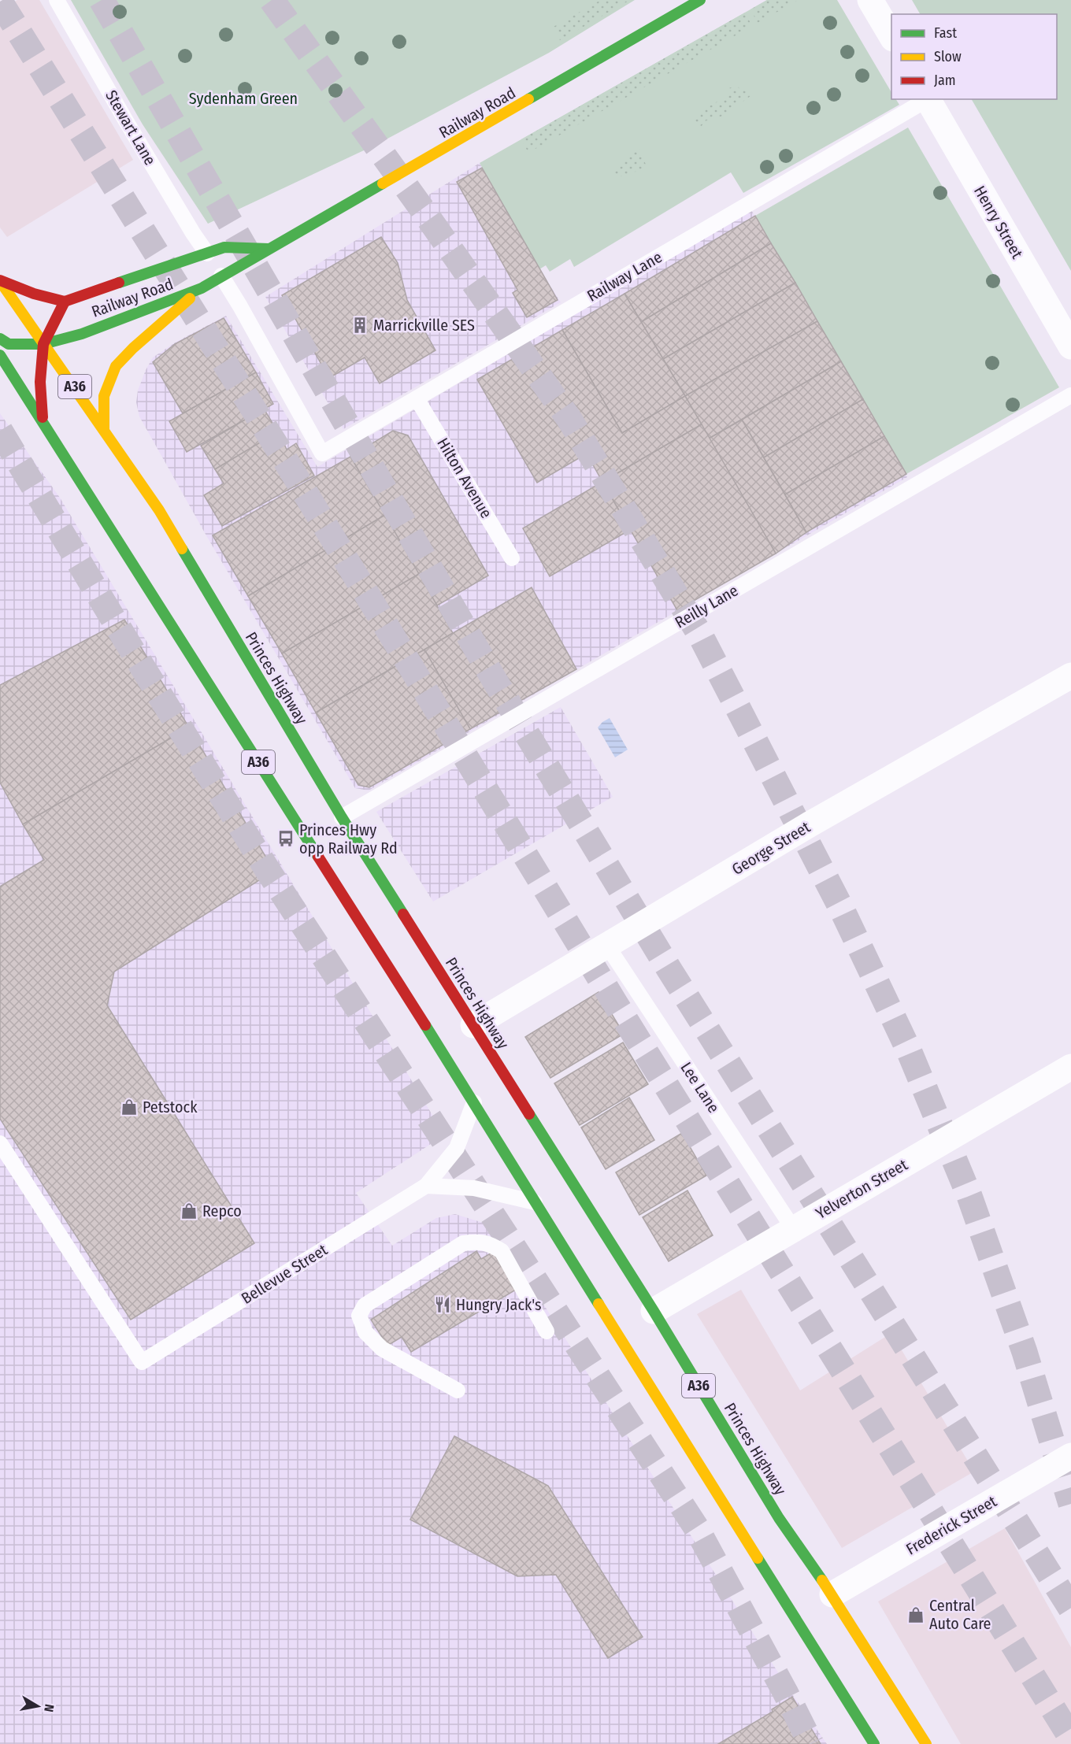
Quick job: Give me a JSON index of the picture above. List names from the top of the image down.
{
  "streets": {
    "main road": ["Railway Road", "A36", "Princes Highway"],
    "street": [
      "Henry Street",
      "George Street",
      "Yelverton Street",
      "Frederick Street"
    ],
    "lane": [
      "Stewart Lane",
      "Railway Lane",
      "Hilton Avenue",
      "Reilly Lane",
      "Lee Lane",
      "Bellevue Street"
    ]
  },
  "crossings": [
    ["Railway Road", "Stewart Lane"],
    ["Railway Road", "Railway Lane"],
    ["Railway Road", "Princes Highway"],
    ["Railway Lane", "Hilton Avenue"],
    ["A36", "Bellevue Street"],
    ["Reilly Lane", "Princes Highway"],
    ["Princes Highway", "George Street"],
    ["Princes Highway", "Yelverton Street"],
    ["Princes Highway", "Frederick Street"],
    ["George Street", "Lee Lane"],
    ["Lee Lane", "Yelverton Street"]
  ],
  "parks": ["Sydenham Green"],
  "places": {
    "building": ["Marrickville SES"],
    "bus stop": ["Princes Hwy opp Railway Rd"],
    "shop": ["Petstock", "Repco", "Central Auto Care"],
    "restaurant": ["Hungry Jack's"]
  },
  "legend": ["Fast", "Slow", "Jam"],
  "north": "right"
}
